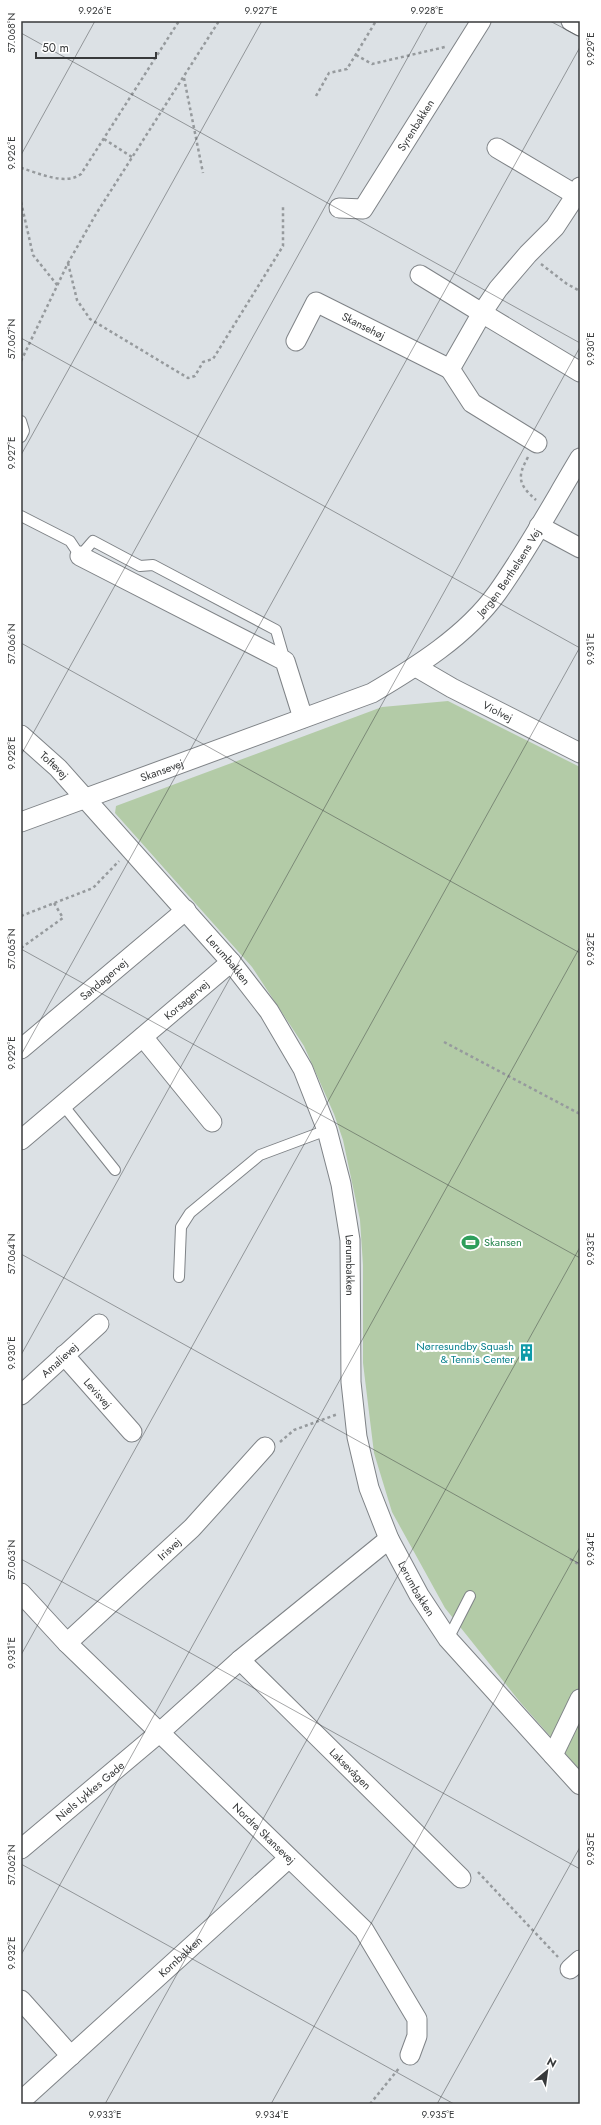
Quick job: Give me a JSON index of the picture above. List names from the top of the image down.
{
  "streets": {
    "street": [
      "Syrenbakken",
      "Skansehøj",
      "Jørgen Berthelsens Vej",
      "Violvej",
      "Toftevej",
      "Skansevej",
      "Lerumbakken",
      "Sandagervej",
      "Korsagervej",
      "Amalievej",
      "Levisvej",
      "Irisvej",
      "Laksevågen",
      "Niels Lykkes Gade",
      "Nordre Skansevej",
      "Kornbakken"
    ]
  },
  "crossings": [
    ["Jørgen Berthelsens Vej", "Violvej"],
    ["Jørgen Berthelsens Vej", "Skansevej"],
    ["Violvej", "Skansevej"],
    ["Toftevej", "Skansevej"],
    ["Toftevej", "Lerumbakken"],
    ["Skansevej", "Lerumbakken"],
    ["Lerumbakken", "Sandagervej"],
    ["Lerumbakken", "Korsagervej"],
    ["Amalievej", "Levisvej"],
    ["Irisvej", "Nordre Skansevej"],
    ["Niels Lykkes Gade", "Nordre Skansevej"],
    ["Nordre Skansevej", "Kornbakken"]
  ],
  "places": {
    "sports": ["Skansen"],
    "building": ["Nørresundby Squash & Tennis Center"]
  },
  "scale_bar": "50 m",
  "north": "top right",
  "coordinates": [
    "9.926°E",
    "9.927°E",
    "9.928°E",
    "57.068°N",
    "9.929°E",
    "57.067°N",
    "9.930°E",
    "57.066°N",
    "9.931°E",
    "9.932°E",
    "57.065°N",
    "9.933°E",
    "57.064°N",
    "9.934°E",
    "57.063°N",
    "9.935°E",
    "57.062°N"
  ]
}
